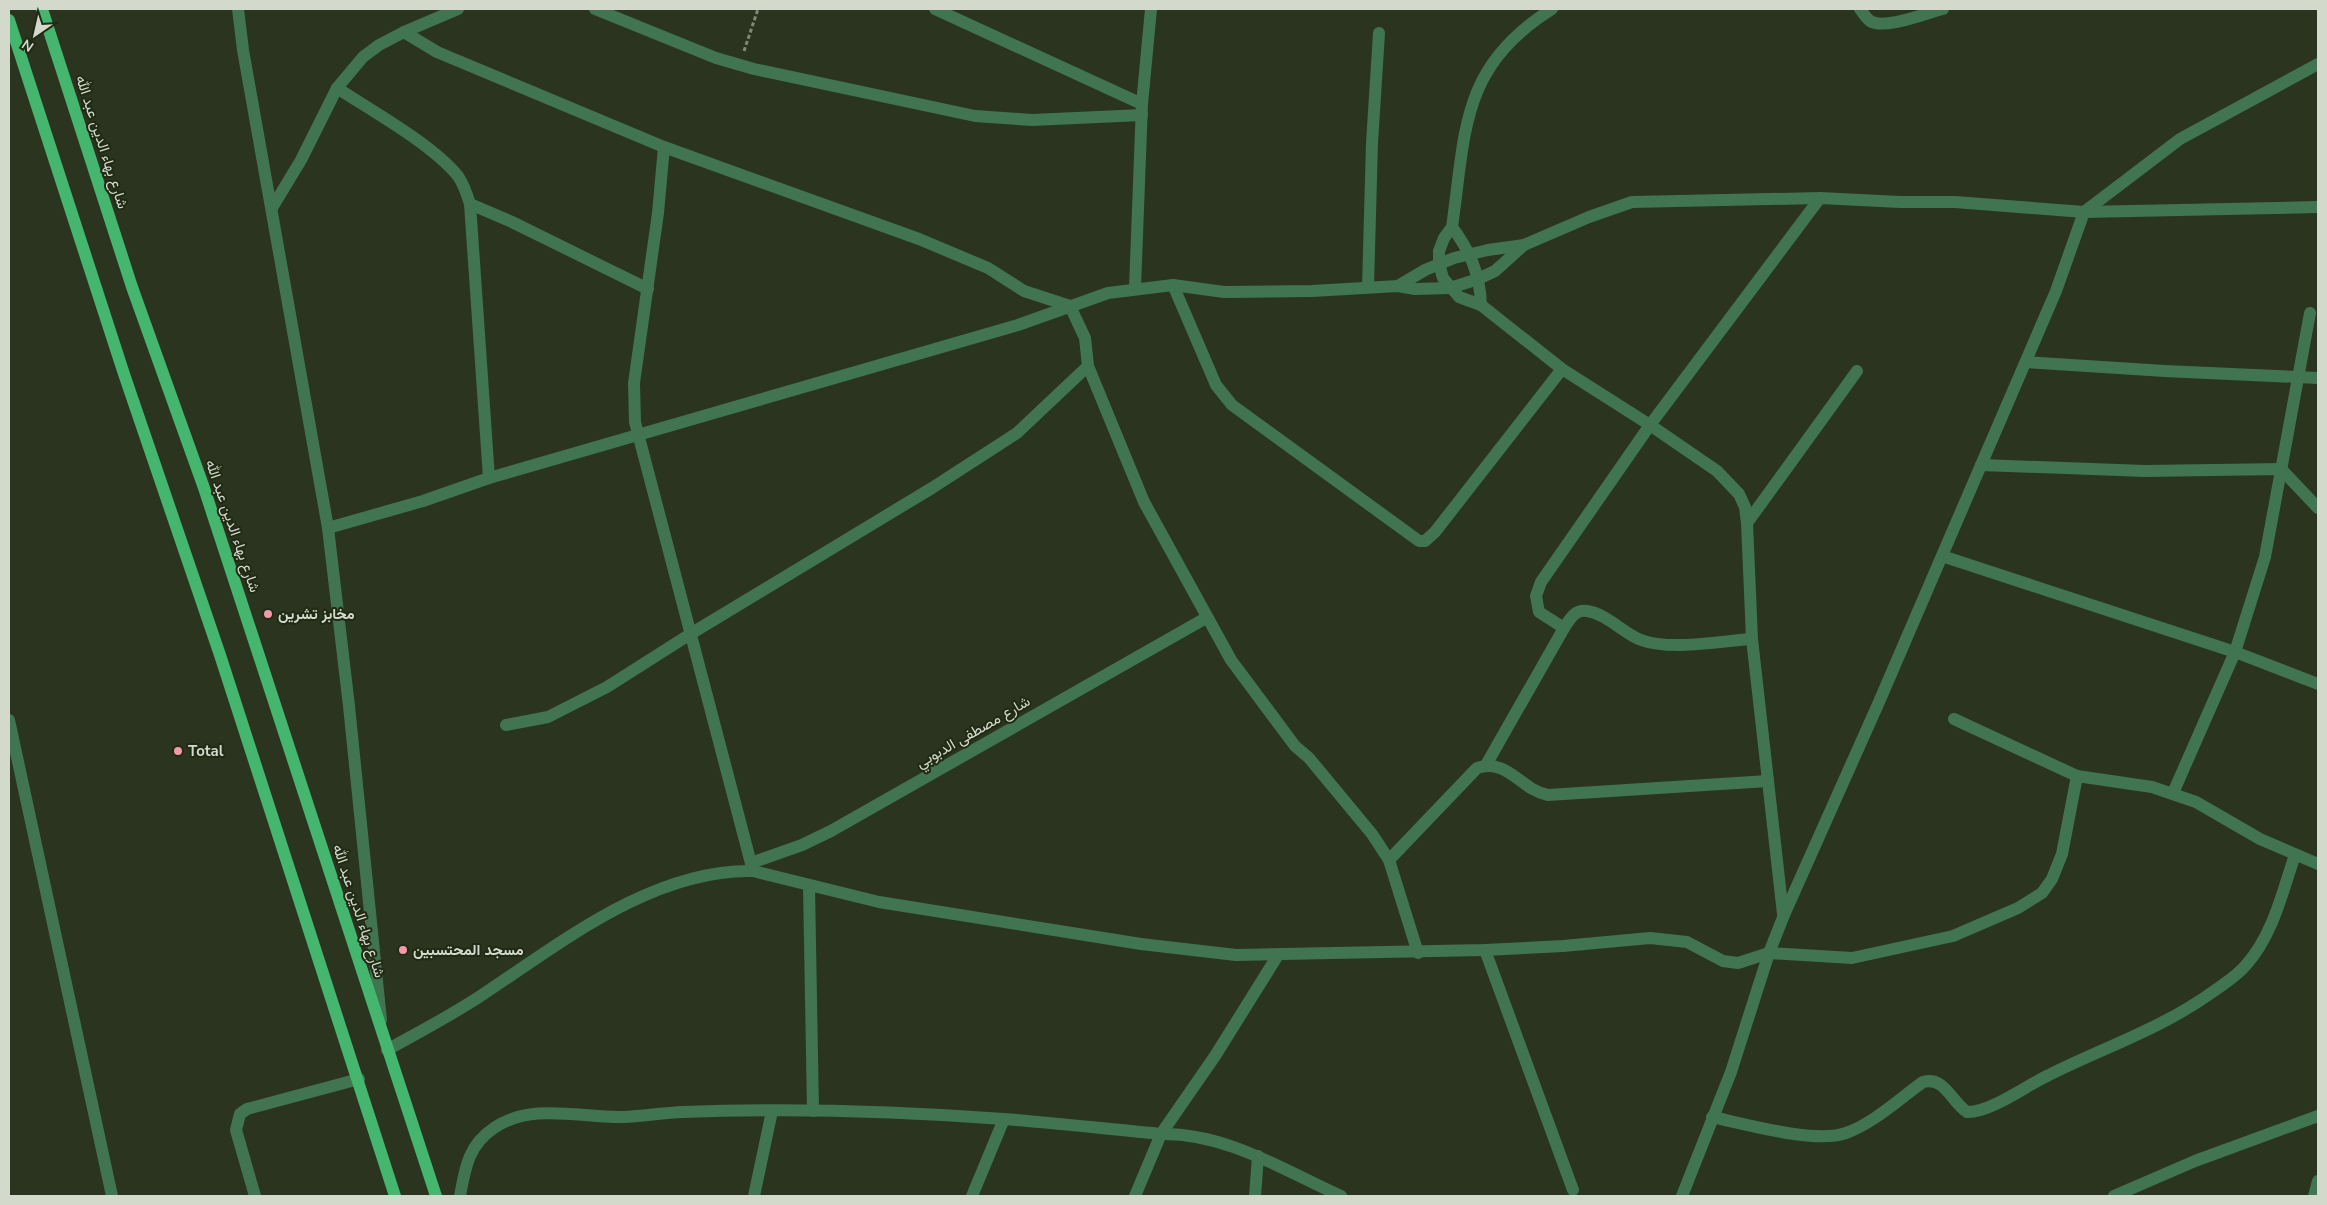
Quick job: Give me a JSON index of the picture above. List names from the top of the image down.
{
  "streets": {
    "main road": ["شارع بهاء الدين عبد الله"],
    "street": ["شارع مصطفى الدبوبي"]
  },
  "places": ["مخابز تشرين", "Total", "مسجد المحتسبين"],
  "north": "bottom left"
}
